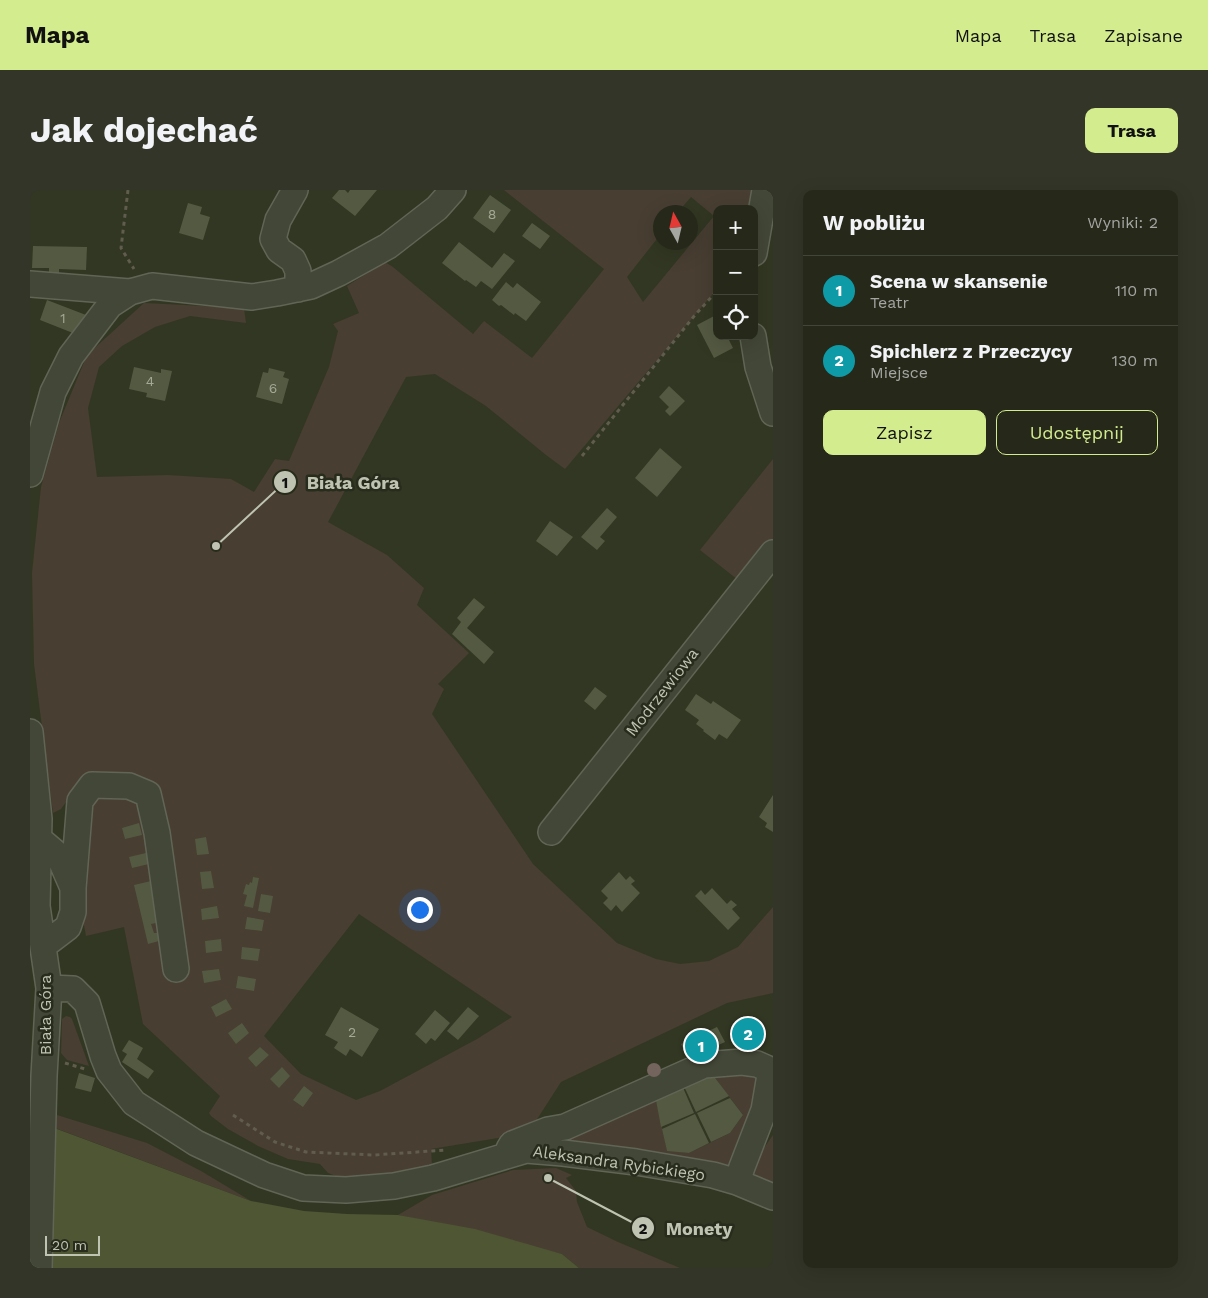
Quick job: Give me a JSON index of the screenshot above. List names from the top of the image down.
{
  "streets": {
    "street": ["Modrzewiowa", "Biała Góra", "Aleksandra Rybickiego"]
  },
  "crossings": [
    ["Biała Góra", "Aleksandra Rybickiego"]
  ],
  "places": ["Biała Góra", "Monety"],
  "house_numbers": [
    "8",
    "1",
    "4",
    "6",
    "2"
  ],
  "scale_bar": "20 m",
  "north": "top",
  "page": {
    "header": "Mapa",
    "nav": ["Mapa", "Trasa", "Zapisane"],
    "buttons": [
      "Trasa",
      ["Zapisz", "Udostępnij"]
    ],
    "title": "Jak dojechać",
    "heading": ["W pobliżu", "Wyniki: 2"],
    "map_buttons": ["+", "−"],
    "list": [
      {
        "mark": "1",
        "name": "Scena w skansenie",
        "note": "Teatr",
        "value": "110 m"
      },
      {
        "mark": "2",
        "name": "Spichlerz z Przeczycy",
        "note": "Miejsce",
        "value": "130 m"
      }
    ],
    "pins": ["2", "1"],
    "scale": "20 m"
  }
}
